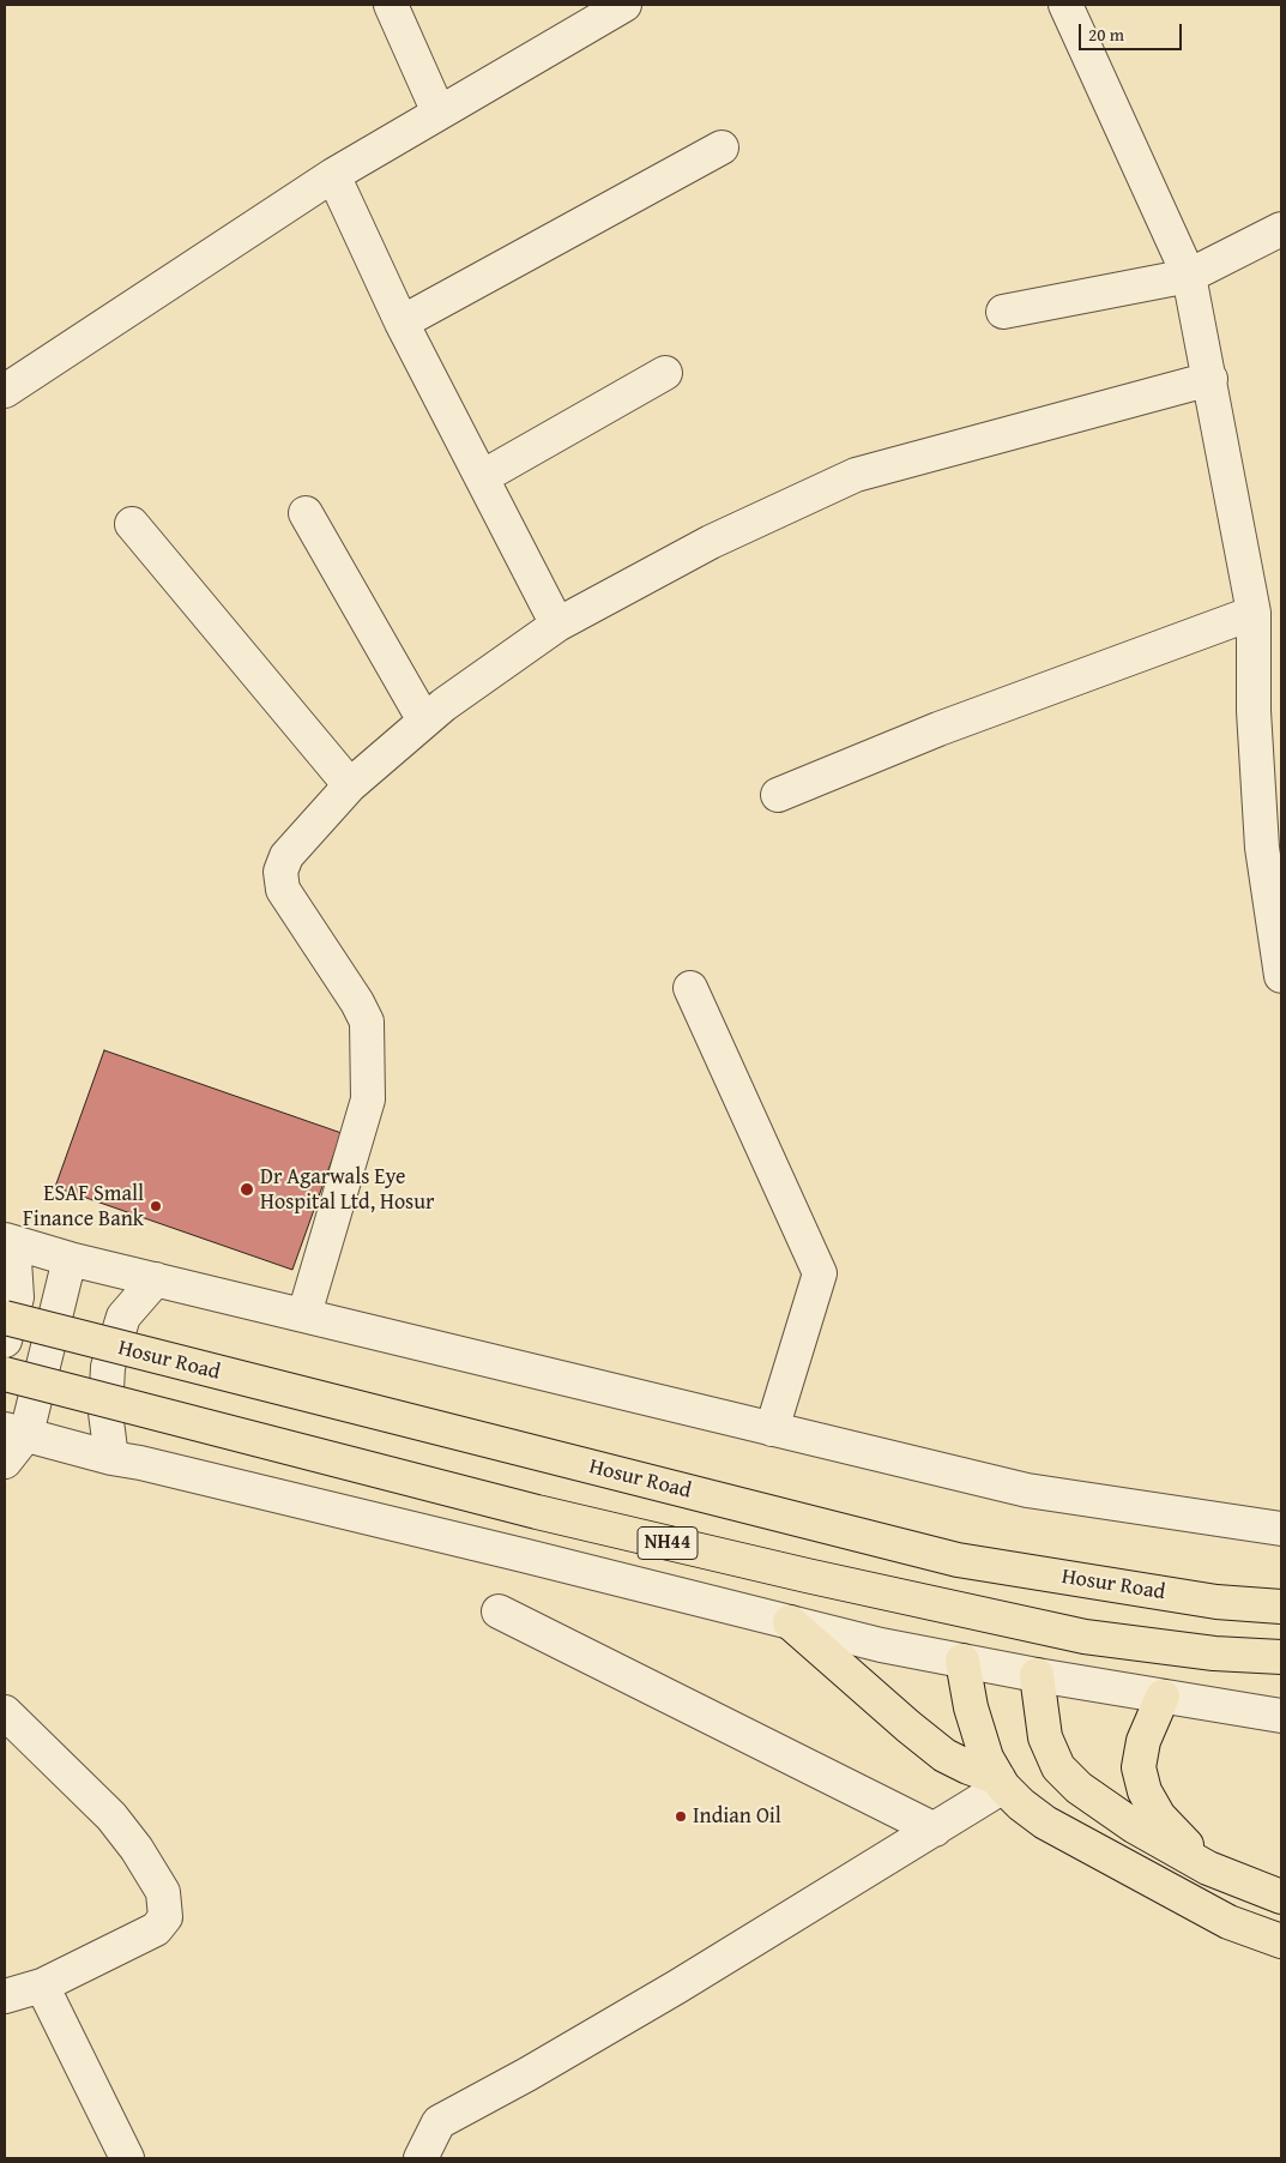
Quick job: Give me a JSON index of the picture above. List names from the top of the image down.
{
  "streets": {
    "main road": ["Hosur Road", "NH44"]
  },
  "places": ["Dr Agarwals Eye Hospital Ltd, Hosur", "ESAF Small Finance Bank", "Indian Oil"],
  "scale_bar": "20 m"
}
